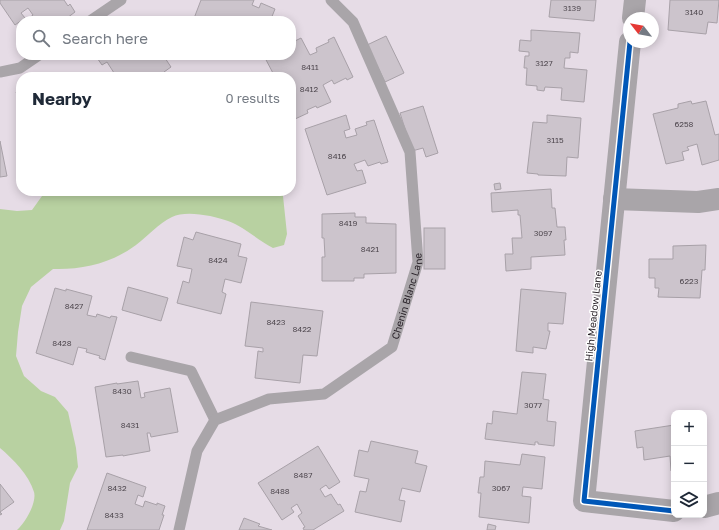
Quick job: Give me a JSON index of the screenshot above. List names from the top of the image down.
{
  "streets": {
    "street": ["High Meadow Lane"],
    "lane": ["Chenin Blanc Lane"]
  },
  "house_numbers": [
    "3139",
    "3140",
    "3127",
    "8411",
    "8412",
    "6258",
    "3115",
    "8416",
    "8419",
    "3097",
    "8421",
    "8424",
    "6223",
    "8427",
    "8423",
    "8422",
    "8428",
    "8430",
    "3077",
    "8431",
    "8487",
    "8432",
    "3067",
    "8488",
    "8433"
  ],
  "north": "top left",
  "page": {
    "search": "Search here",
    "heading": ["Nearby", "0 results"],
    "map_buttons": ["+", "−"]
  }
}
